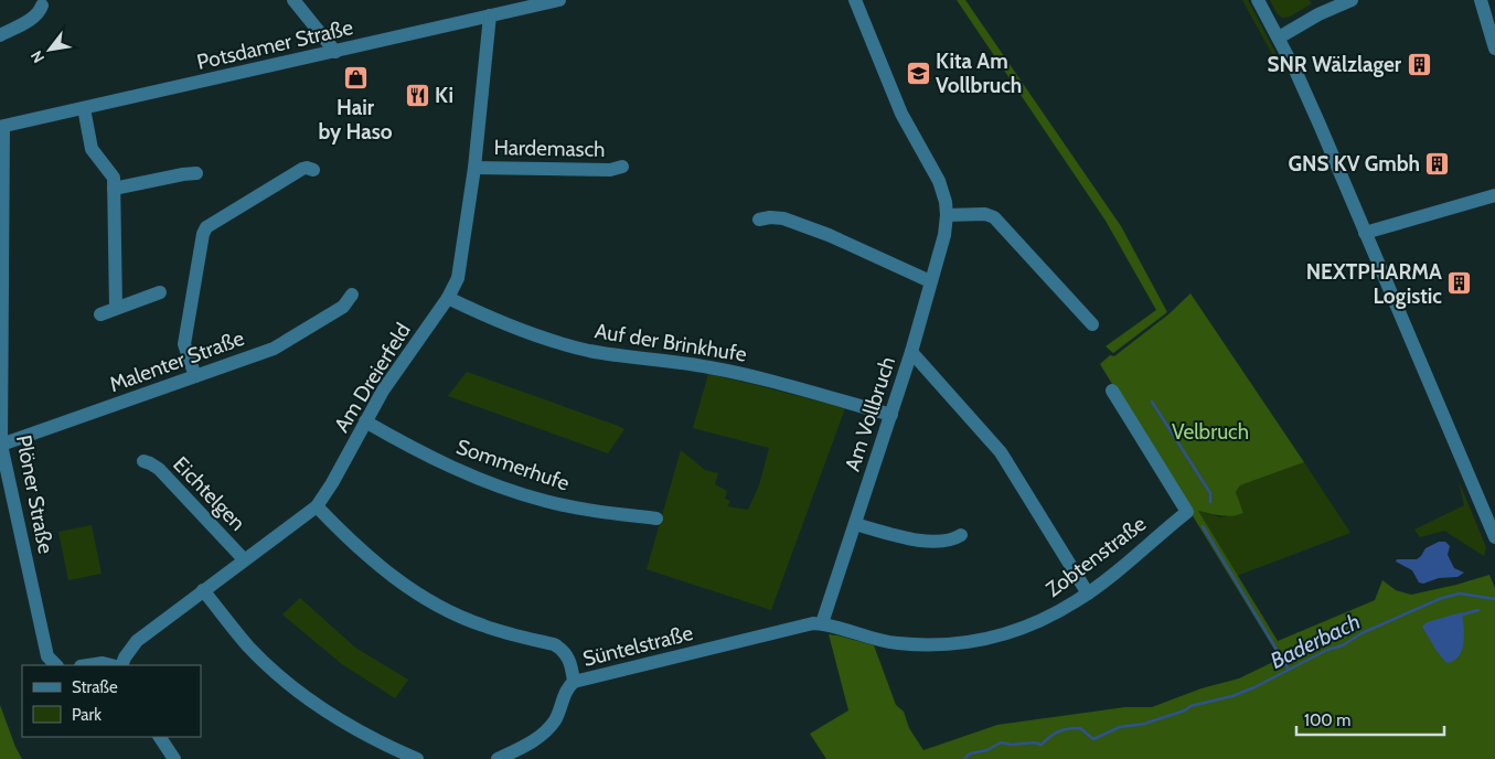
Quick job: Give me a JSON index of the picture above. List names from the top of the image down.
{
  "streets": {
    "street": [
      "Potsdamer Straße",
      "Hardemasch",
      "Auf der Brinkhufe",
      "Malenter Straße",
      "Am Dreierfeld",
      "Am Vollbruch",
      "Sommerhufe",
      "Eichtelgen",
      "Plöner Straße",
      "Zobtenstraße",
      "Süntelstraße"
    ]
  },
  "crossings": [
    ["Potsdamer Straße", "Am Dreierfeld"],
    ["Potsdamer Straße", "Plöner Straße"],
    ["Hardemasch", "Am Dreierfeld"],
    ["Auf der Brinkhufe", "Am Dreierfeld"],
    ["Auf der Brinkhufe", "Am Vollbruch"],
    ["Malenter Straße", "Plöner Straße"],
    ["Am Dreierfeld", "Sommerhufe"],
    ["Am Dreierfeld", "Eichtelgen"],
    ["Am Vollbruch", "Zobtenstraße"],
    ["Am Vollbruch", "Süntelstraße"],
    ["Zobtenstraße", "Süntelstraße"]
  ],
  "water": ["Baderbach"],
  "parks": ["Velbruch"],
  "places": {
    "building": ["SNR Wälzlager", "GNS KV Gmbh", "NEXTPHARMA Logistic"],
    "school or university": ["Kita Am Vollbruch"],
    "shop": ["Hair by Haso"],
    "restaurant": ["Ki"]
  },
  "legend": ["Straße", "Park"],
  "scale_bar": "100 m",
  "north": "bottom left"
}
